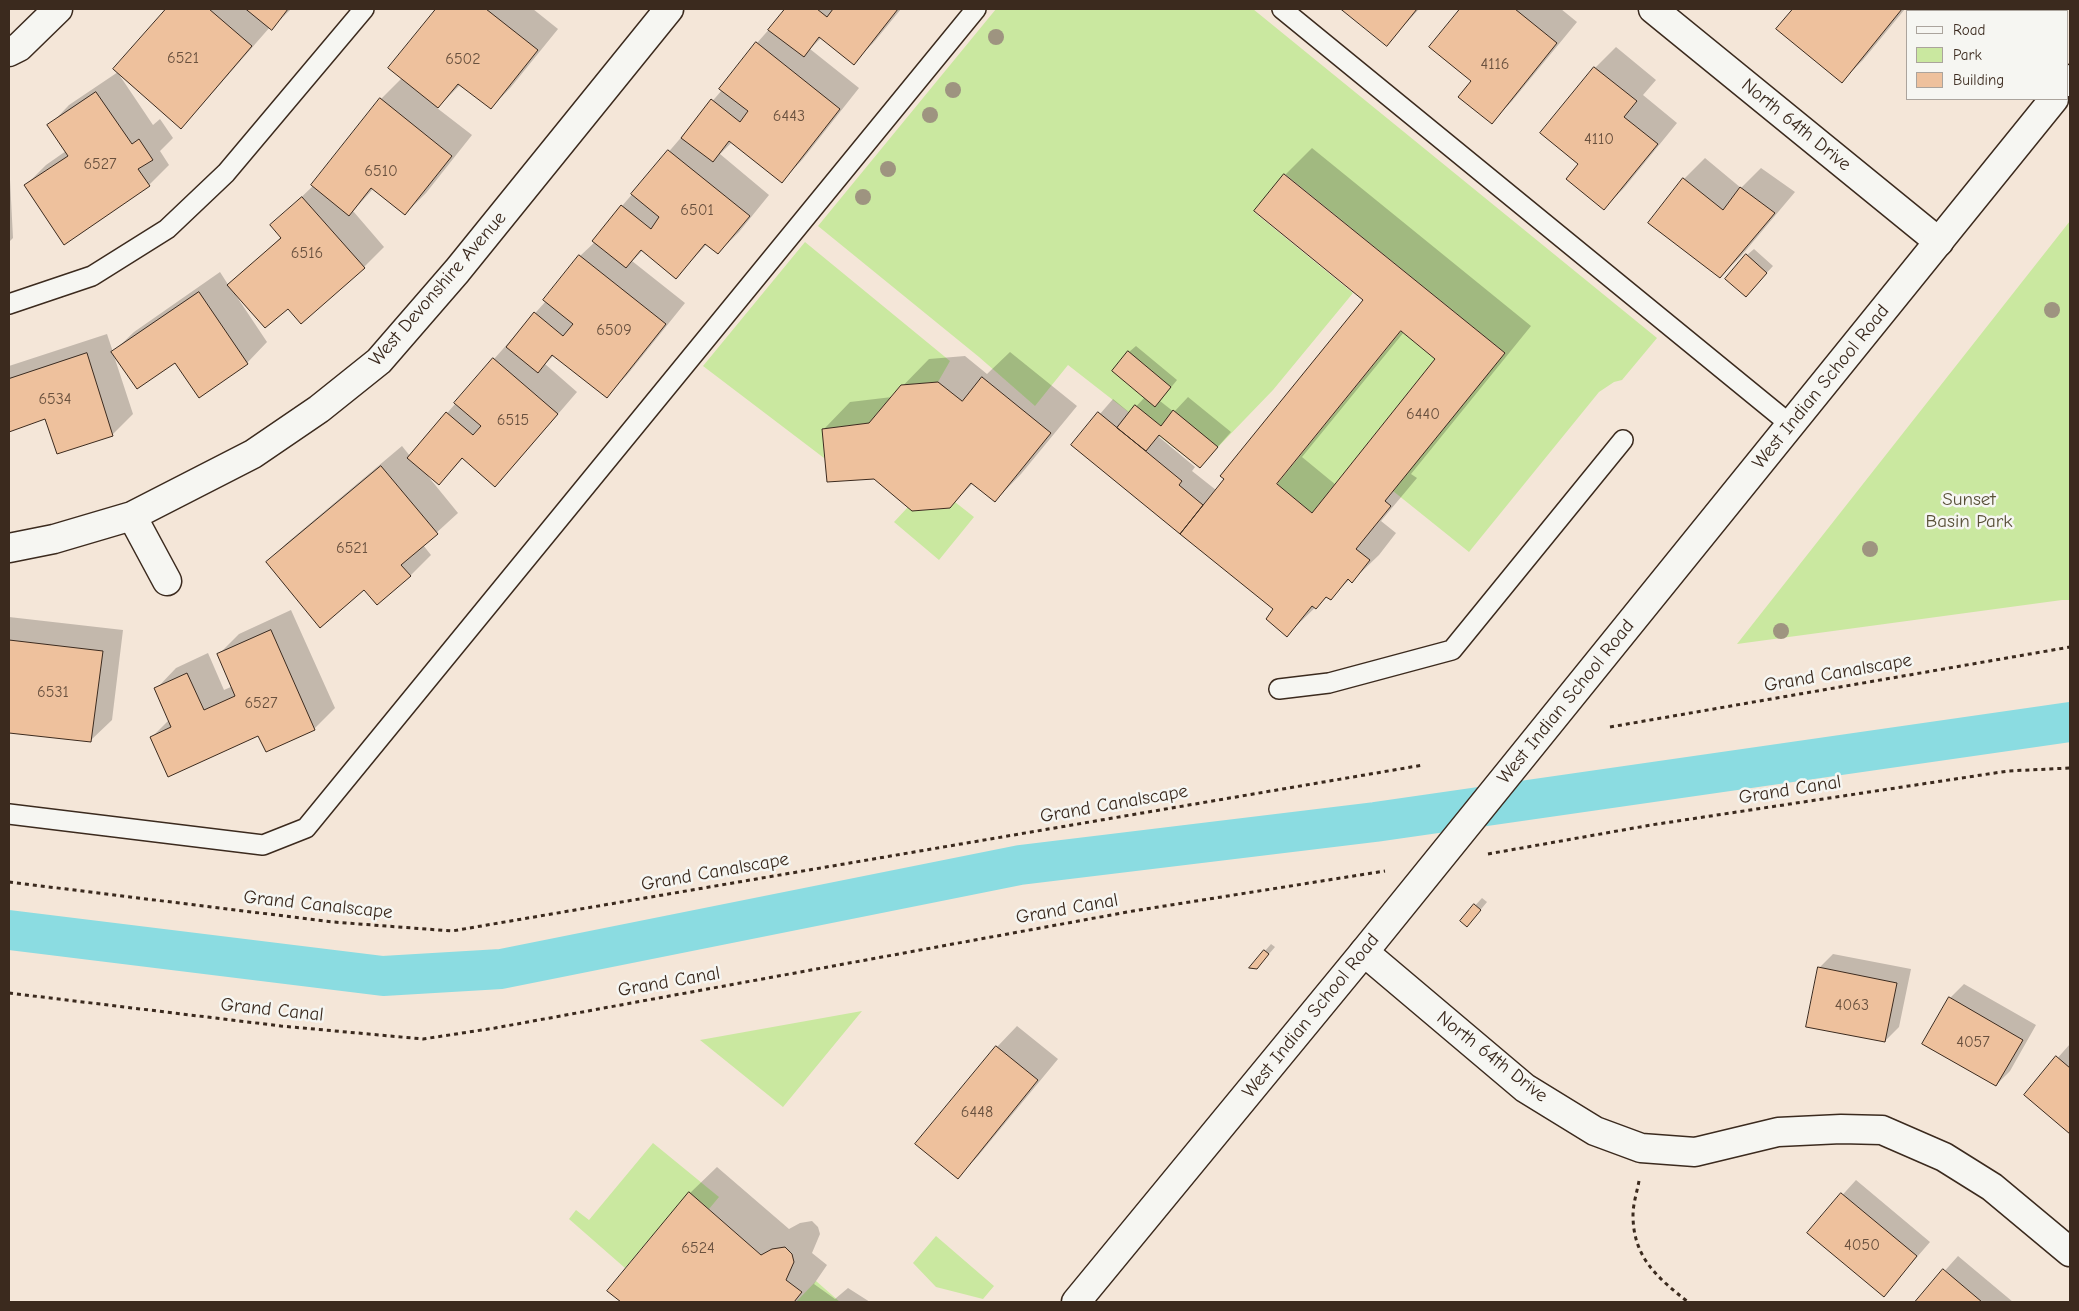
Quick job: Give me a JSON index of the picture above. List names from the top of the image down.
{
  "streets": {
    "street": ["North 64th Drive", "West Devonshire Avenue", "West Indian School Road"],
    "path": ["Grand Canalscape", "Grand Canal"]
  },
  "crossings": [
    ["North 64th Drive", "West Indian School Road"]
  ],
  "parks": ["Sunset Basin Park"],
  "house_numbers": [
    "6521",
    "6502",
    "4116",
    "6443",
    "4110",
    "6527",
    "6510",
    "6501",
    "6516",
    "6509",
    "6534",
    "6440",
    "6515",
    "6521",
    "6531",
    "6527",
    "4063",
    "4057",
    "6448",
    "4050",
    "6524"
  ],
  "legend": ["Road", "Park", "Building"]
}
